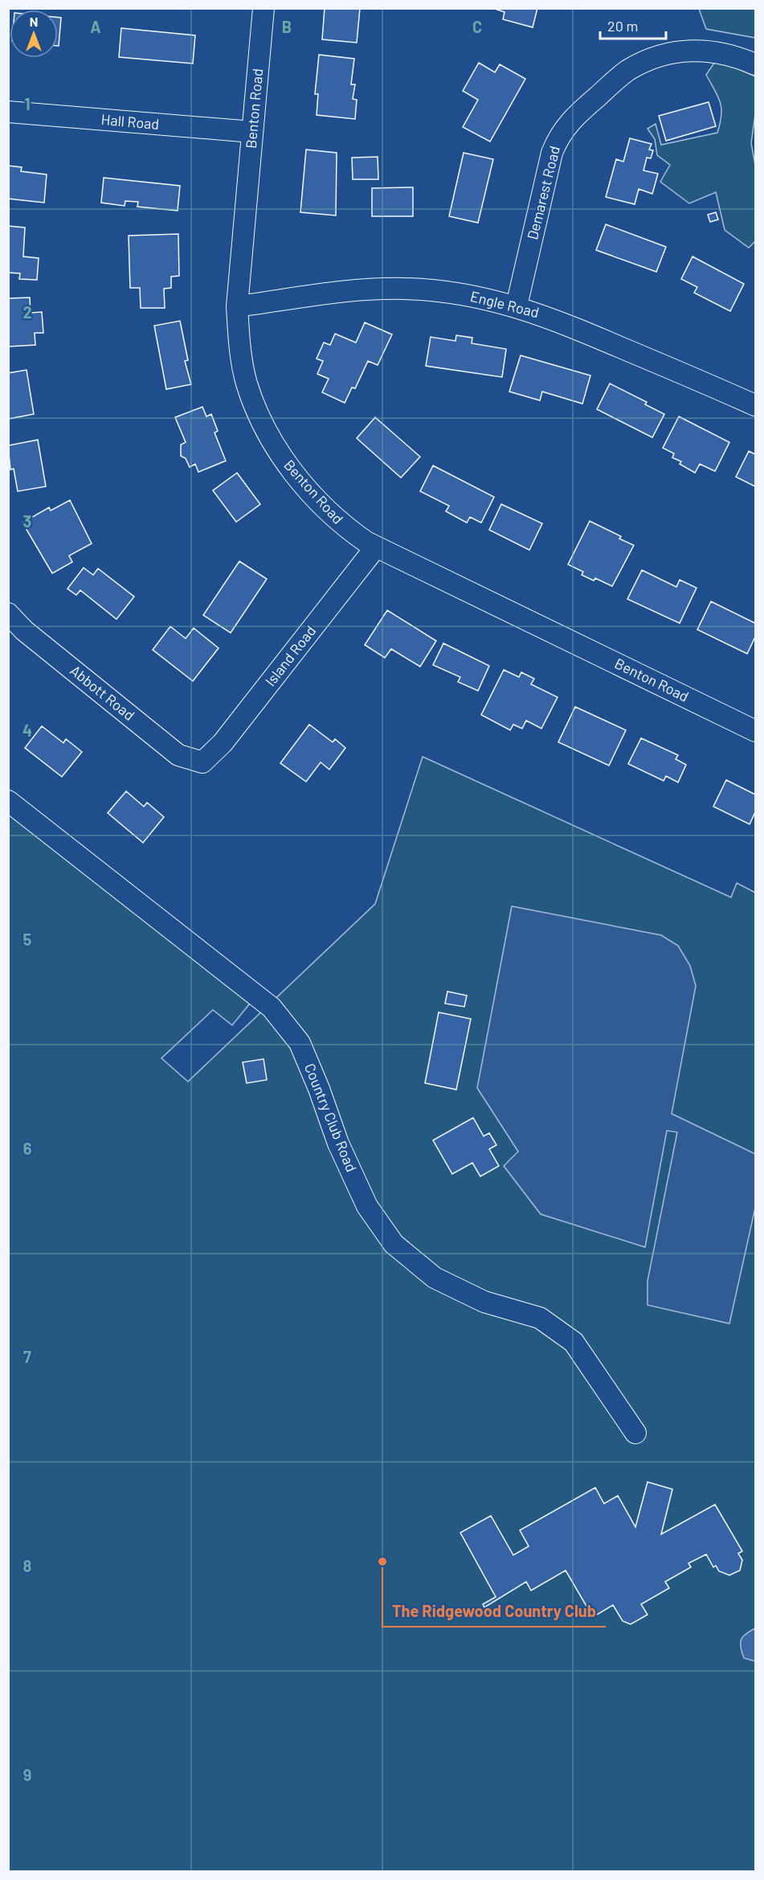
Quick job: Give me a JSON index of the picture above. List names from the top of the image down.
{
  "streets": {
    "street": [
      "Benton Road",
      "Hall Road",
      "Demarest Road",
      "Engle Road",
      "Island Road",
      "Abbott Road",
      "Country Club Road"
    ]
  },
  "crossings": [
    ["Benton Road", "Hall Road"],
    ["Benton Road", "Engle Road"],
    ["Benton Road", "Island Road"],
    ["Demarest Road", "Engle Road"],
    ["Island Road", "Abbott Road"]
  ],
  "places": ["The Ridgewood Country Club"],
  "scale_bar": "20 m",
  "north": "top",
  "grid": {
    "columns": ["A", "B", "C"],
    "rows": [
      "1",
      "2",
      "3",
      "4",
      "5",
      "6",
      "7",
      "8",
      "9"
    ]
  }
}
